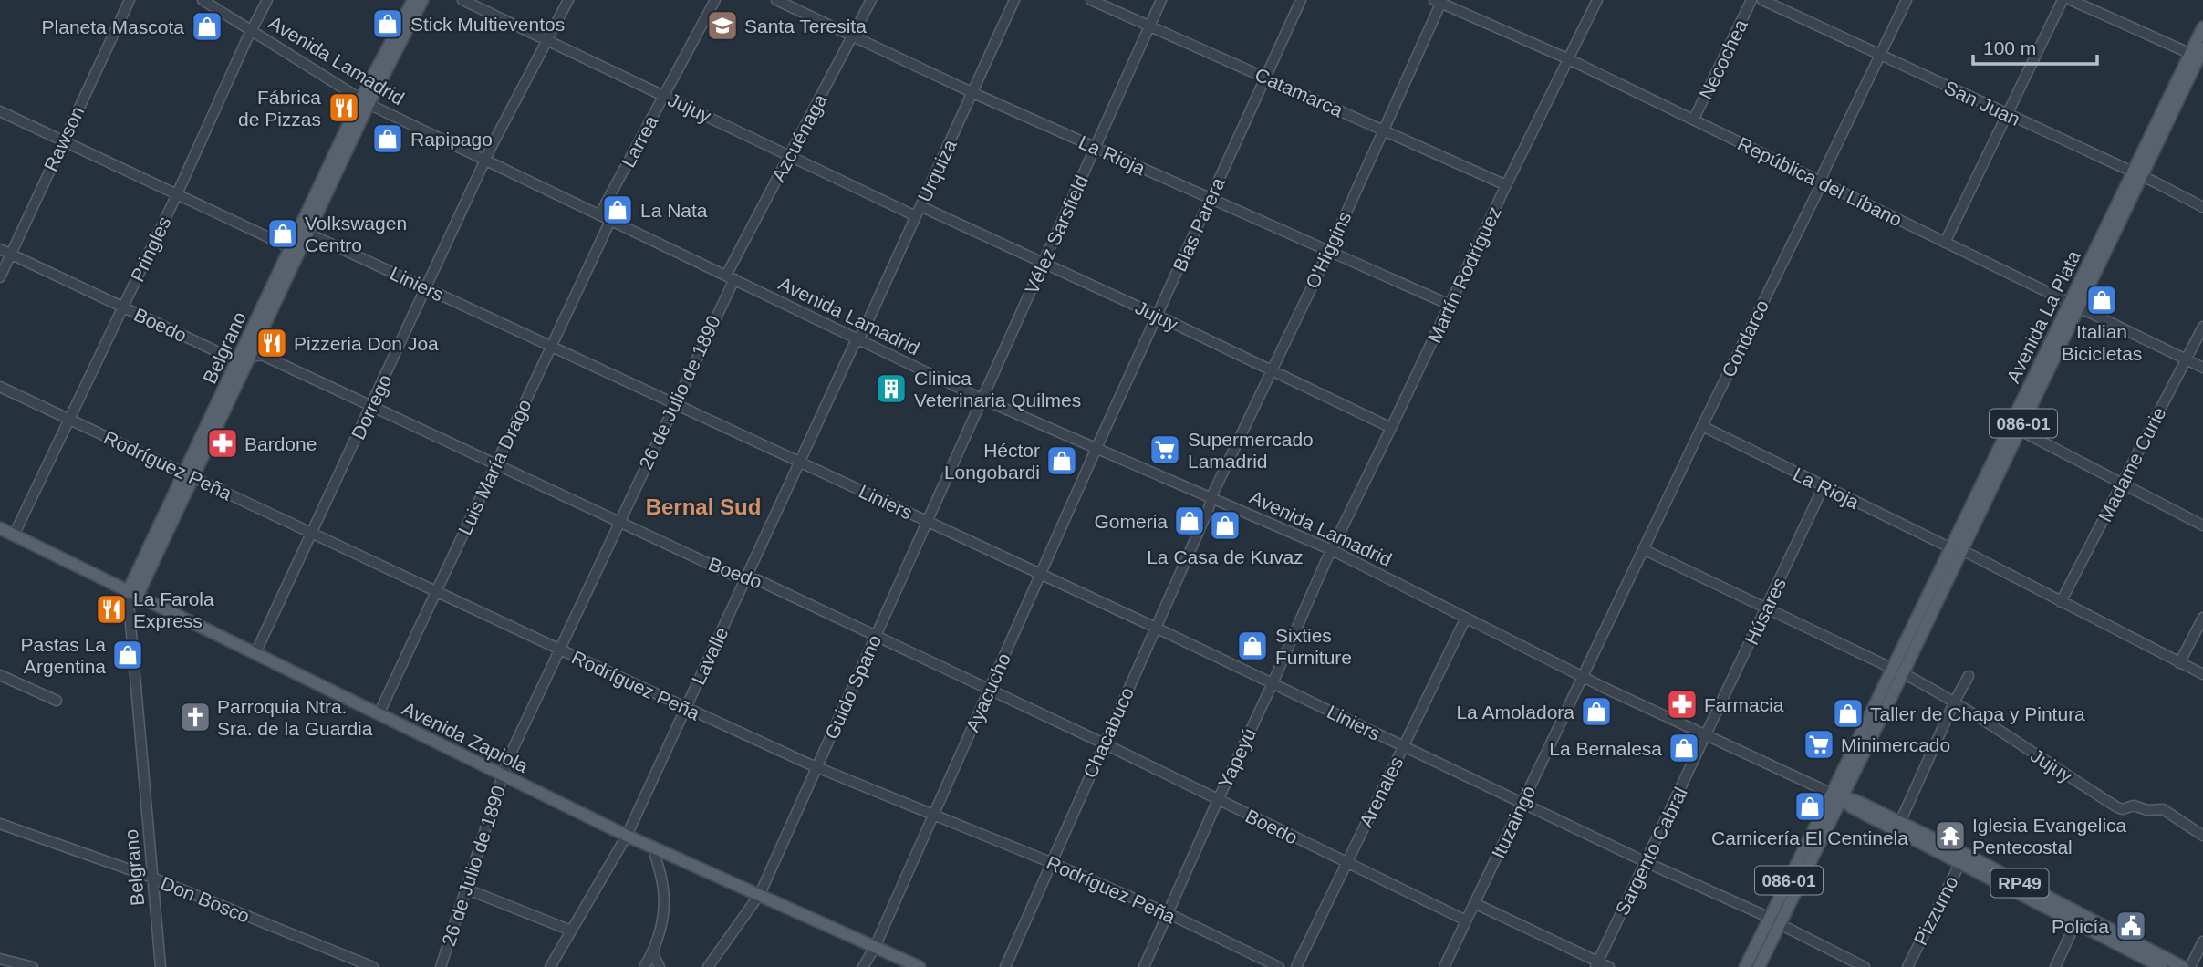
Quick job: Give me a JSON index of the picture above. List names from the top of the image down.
{
  "streets": {
    "main road": [
      "Avenida Lamadrid",
      "Avenida La Plata",
      "Belgrano",
      "086-01",
      "Avenida Zapiola",
      "RP49"
    ],
    "street": [
      "Necochea",
      "Catamarca",
      "San Juan",
      "Jujuy",
      "Azcuénaga",
      "Rawson",
      "Larrea",
      "La Rioja",
      "Urquiza",
      "República del Líbano",
      "Blas Parera",
      "Vélez Sarsfield",
      "Pringles",
      "O'Higgins",
      "Martín Rodríguez",
      "Liniers",
      "Boedo",
      "Condarco",
      "26 de Julio de 1890",
      "Dorrego",
      "Madame Curie",
      "Rodríguez Peña",
      "Luis María Drago",
      "Húsares",
      "Lavalle",
      "Guido Spano",
      "Ayacucho",
      "Chacabuco",
      "Yapeyú",
      "Arenales",
      "Ituzaingó",
      "Sargento Cabral",
      "Don Bosco",
      "Pizzurno"
    ]
  },
  "crossings": [
    ["Necochea", "República del Líbano"],
    ["Avenida Lamadrid", "Azcuénaga"],
    ["Avenida Lamadrid", "Larrea"],
    ["Avenida Lamadrid", "Urquiza"],
    ["Avenida Lamadrid", "Blas Parera"],
    ["Avenida Lamadrid", "Vélez Sarsfield"],
    ["Avenida Lamadrid", "Pringles"],
    ["Avenida Lamadrid", "O'Higgins"],
    ["Avenida Lamadrid", "Martín Rodríguez"],
    ["Avenida Lamadrid", "Avenida La Plata"],
    ["Avenida Lamadrid", "Condarco"],
    ["Avenida Lamadrid", "Belgrano"],
    ["Avenida Lamadrid", "26 de Julio de 1890"],
    ["Avenida Lamadrid", "Dorrego"],
    ["Avenida Lamadrid", "086-01"],
    ["Avenida Lamadrid", "Luis María Drago"],
    ["Avenida Lamadrid", "Húsares"],
    ["Avenida Lamadrid", "Lavalle"],
    ["Avenida Lamadrid", "Guido Spano"],
    ["Avenida Lamadrid", "Ayacucho"],
    ["Avenida Lamadrid", "Chacabuco"],
    ["Avenida Lamadrid", "Yapeyú"],
    ["Avenida Lamadrid", "Arenales"],
    ["Avenida Lamadrid", "Ituzaingó"],
    ["Avenida Lamadrid", "Sargento Cabral"],
    ["Avenida Lamadrid", "Pizzurno"],
    ["Catamarca", "Blas Parera"],
    ["Catamarca", "Vélez Sarsfield"],
    ["Catamarca", "O'Higgins"],
    ["Catamarca", "Martín Rodríguez"],
    ["San Juan", "Avenida La Plata"],
    ["San Juan", "Condarco"],
    ["Jujuy", "Azcuénaga"],
    ["Jujuy", "Larrea"],
    ["Jujuy", "Urquiza"],
    ["Jujuy", "Blas Parera"],
    ["Jujuy", "Vélez Sarsfield"],
    ["Jujuy", "O'Higgins"],
    ["Jujuy", "Martín Rodríguez"],
    ["Jujuy", "Avenida La Plata"],
    ["Jujuy", "Condarco"],
    ["Jujuy", "Dorrego"],
    ["Jujuy", "Húsares"],
    ["Azcuénaga", "La Rioja"],
    ["Azcuénaga", "26 de Julio de 1890"],
    ["Rawson", "Boedo"],
    ["La Rioja", "Urquiza"],
    ["La Rioja", "Blas Parera"],
    ["La Rioja", "Vélez Sarsfield"],
    ["La Rioja", "O'Higgins"],
    ["La Rioja", "Martín Rodríguez"],
    ["La Rioja", "Avenida La Plata"],
    ["La Rioja", "Condarco"],
    ["La Rioja", "Madame Curie"],
    ["La Rioja", "Húsares"],
    ["Urquiza", "Lavalle"],
    ["República del Líbano", "O'Higgins"],
    ["República del Líbano", "Martín Rodríguez"],
    ["República del Líbano", "Avenida La Plata"],
    ["República del Líbano", "Condarco"],
    ["República del Líbano", "Madame Curie"],
    ["Blas Parera", "Ayacucho"],
    ["Vélez Sarsfield", "Guido Spano"],
    ["Pringles", "Boedo"],
    ["Pringles", "Rodríguez Peña"],
    ["Pringles", "Avenida Zapiola"],
    ["O'Higgins", "Chacabuco"],
    ["Martín Rodríguez", "Yapeyú"],
    ["Liniers", "Belgrano"],
    ["Liniers", "26 de Julio de 1890"],
    ["Liniers", "Dorrego"],
    ["Liniers", "086-01"],
    ["Liniers", "Luis María Drago"],
    ["Liniers", "Lavalle"],
    ["Liniers", "Guido Spano"],
    ["Liniers", "Ayacucho"],
    ["Liniers", "Chacabuco"],
    ["Liniers", "Yapeyú"],
    ["Liniers", "Arenales"],
    ["Liniers", "Ituzaingó"],
    ["Liniers", "Sargento Cabral"],
    ["Avenida La Plata", "086-01"],
    ["Boedo", "Belgrano"],
    ["Boedo", "26 de Julio de 1890"],
    ["Boedo", "Dorrego"],
    ["Boedo", "Luis María Drago"],
    ["Boedo", "Lavalle"],
    ["Boedo", "Guido Spano"],
    ["Boedo", "Ayacucho"],
    ["Boedo", "Chacabuco"],
    ["Boedo", "Yapeyú"],
    ["Boedo", "Arenales"],
    ["Boedo", "Ituzaingó"],
    ["Condarco", "Ituzaingó"],
    ["Belgrano", "Rodríguez Peña"],
    ["Belgrano", "Avenida Zapiola"],
    ["Belgrano", "Don Bosco"],
    ["26 de Julio de 1890", "Rodríguez Peña"],
    ["26 de Julio de 1890", "Avenida Zapiola"],
    ["Dorrego", "Rodríguez Peña"],
    ["Dorrego", "Avenida Zapiola"],
    ["Rodríguez Peña", "Luis María Drago"],
    ["Rodríguez Peña", "Lavalle"],
    ["Rodríguez Peña", "Guido Spano"],
    ["Rodríguez Peña", "Ayacucho"],
    ["Rodríguez Peña", "Chacabuco"],
    ["Rodríguez Peña", "Yapeyú"],
    ["Luis María Drago", "Avenida Zapiola"],
    ["Húsares", "Sargento Cabral"],
    ["Lavalle", "Avenida Zapiola"],
    ["Guido Spano", "Avenida Zapiola"],
    ["Ayacucho", "Avenida Zapiola"]
  ],
  "districts": ["Bernal Sud"],
  "places": {
    "shop": [
      "Stick Multieventos",
      "Planeta Mascota",
      "Rapipago",
      "La Nata",
      "Volkswagen Centro",
      "Italian Bicicletas",
      "Héctor Longobardi",
      "Gomeria",
      "La Casa de Kuvaz",
      "Sixties Furniture",
      "Pastas La Argentina",
      "La Amoladora",
      "Taller de Chapa y Pintura",
      "La Bernalesa",
      "Carnicería El Centinela"
    ],
    "school or university": ["Santa Teresita"],
    "restaurant": ["Fábrica de Pizzas", "Pizzeria Don Joa", "La Farola Express"],
    "building": ["Clinica Veterinaria Quilmes"],
    "pharmacy": ["Bardone", "Farmacia"],
    "supermarket": ["Supermercado Lamadrid", "Minimercado"],
    "church": ["Parroquia Ntra. Sra. de la Guardia"],
    "temple": ["Iglesia Evangelica Pentecostal"],
    "public building": ["Policía"]
  },
  "scale_bar": "100 m"
}
